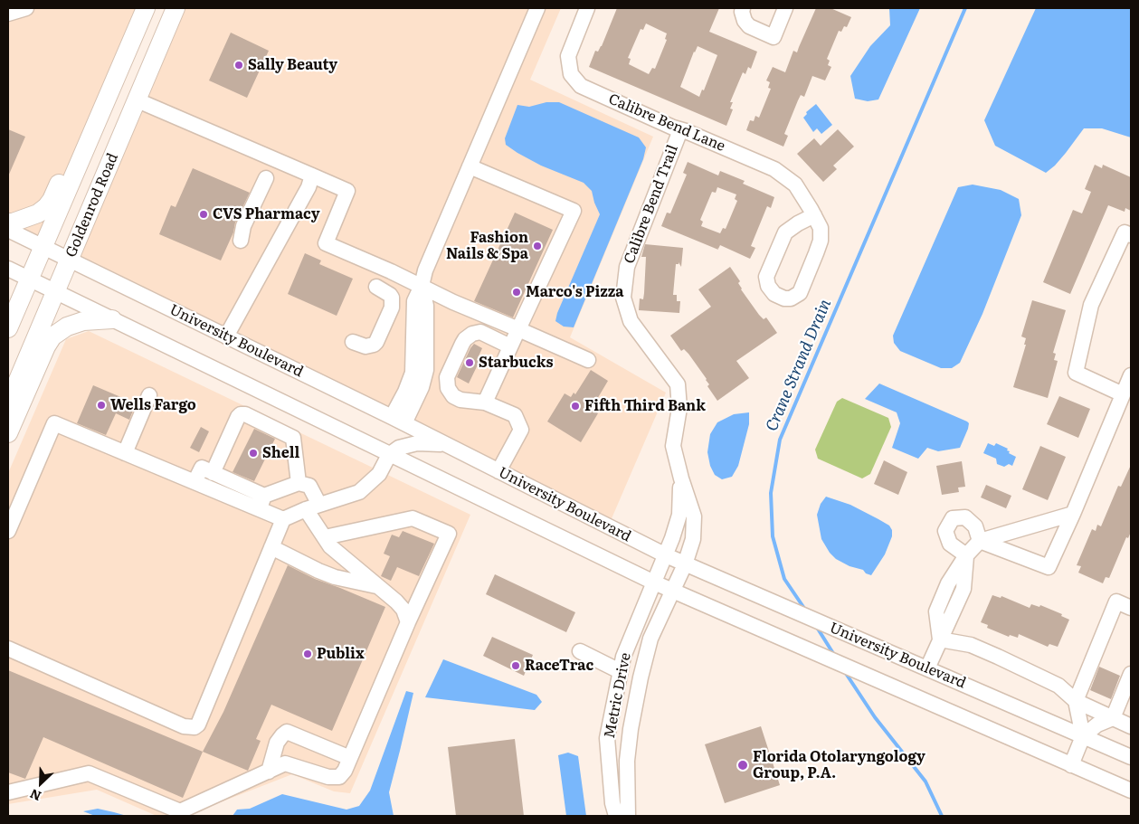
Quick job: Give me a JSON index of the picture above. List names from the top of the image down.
{
  "streets": {
    "main road": ["Goldenrod Road"],
    "street": [
      "Calibre Bend Lane",
      "Calibre Bend Trail",
      "University Boulevard",
      "Metric Drive"
    ]
  },
  "crossings": [
    ["Calibre Bend Lane", "Calibre Bend Trail"],
    ["Calibre Bend Trail", "University Boulevard"],
    ["Calibre Bend Trail", "Metric Drive"],
    ["Goldenrod Road", "University Boulevard"],
    ["University Boulevard", "Metric Drive"]
  ],
  "water": ["Crane Strand Drain"],
  "places": [
    "Sally Beauty",
    "CVS Pharmacy",
    "Fashion Nails & Spa",
    "Marco's Pizza",
    "Starbucks",
    "Wells Fargo",
    "Fifth Third Bank",
    "Shell",
    "Publix",
    "RaceTrac",
    "Florida Otolaryngology Group, P.A."
  ],
  "north": "bottom left"
}
